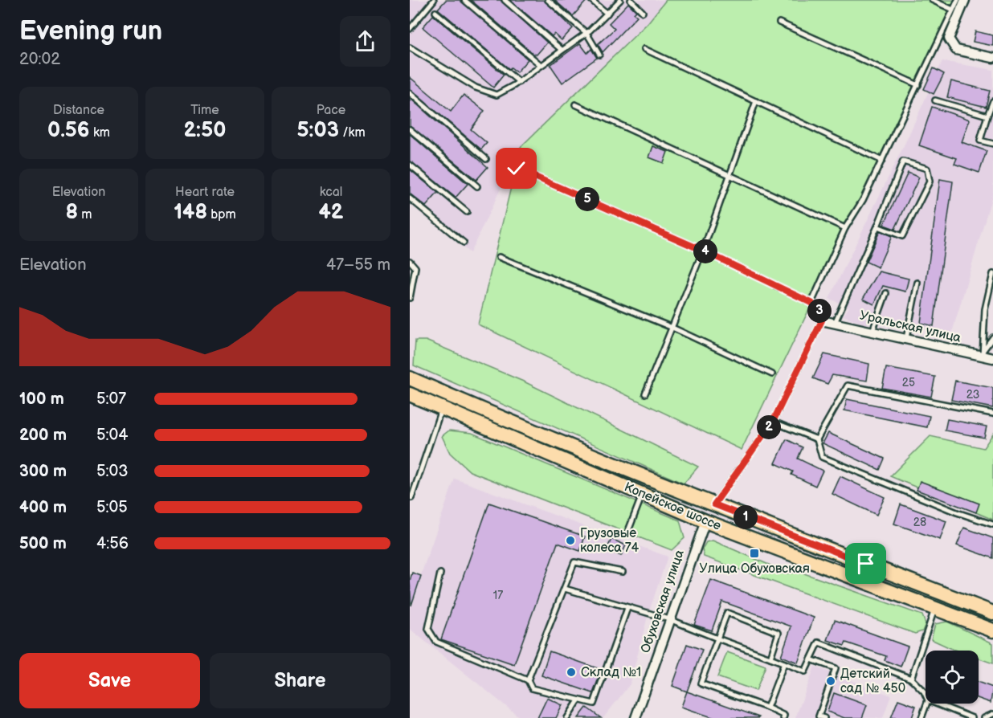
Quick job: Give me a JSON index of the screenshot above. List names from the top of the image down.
{
  "streets": {
    "main road": ["Копейское шоссе"],
    "street": ["Уральская улица", "Обуховская улица"]
  },
  "crossings": [
    ["Копейское шоссе", "Обуховская улица"]
  ],
  "places": {
    "other": ["Грузовые колеса 74", "Склад №1", "Детский сад № 450"],
    "transit": ["Улица Обуховская"]
  },
  "house_numbers": [
    "25",
    "23",
    "28",
    "17"
  ],
  "page": {
    "heading": ["Evening run", "20:02"],
    "stats": [
      ["Distance", "0.56 km"],
      ["Time", "2:50"],
      ["Pace", "5:03 /km"],
      ["Elevation", "8 m"],
      ["Heart rate", "148 bpm"],
      ["kcal", "42"]
    ],
    "pins": [
      "5",
      "4",
      "3",
      "2",
      "1"
    ],
    "chart": ["Elevation", "47–55 m"],
    "list": [
      {
        "name": "100 m",
        "note": "5:07"
      },
      {
        "name": "200 m",
        "note": "5:04"
      },
      {
        "name": "300 m",
        "note": "5:03"
      },
      {
        "name": "400 m",
        "note": "5:05"
      },
      {
        "name": "500 m",
        "note": "4:56"
      }
    ],
    "buttons": ["Save", "Share"]
  }
}
